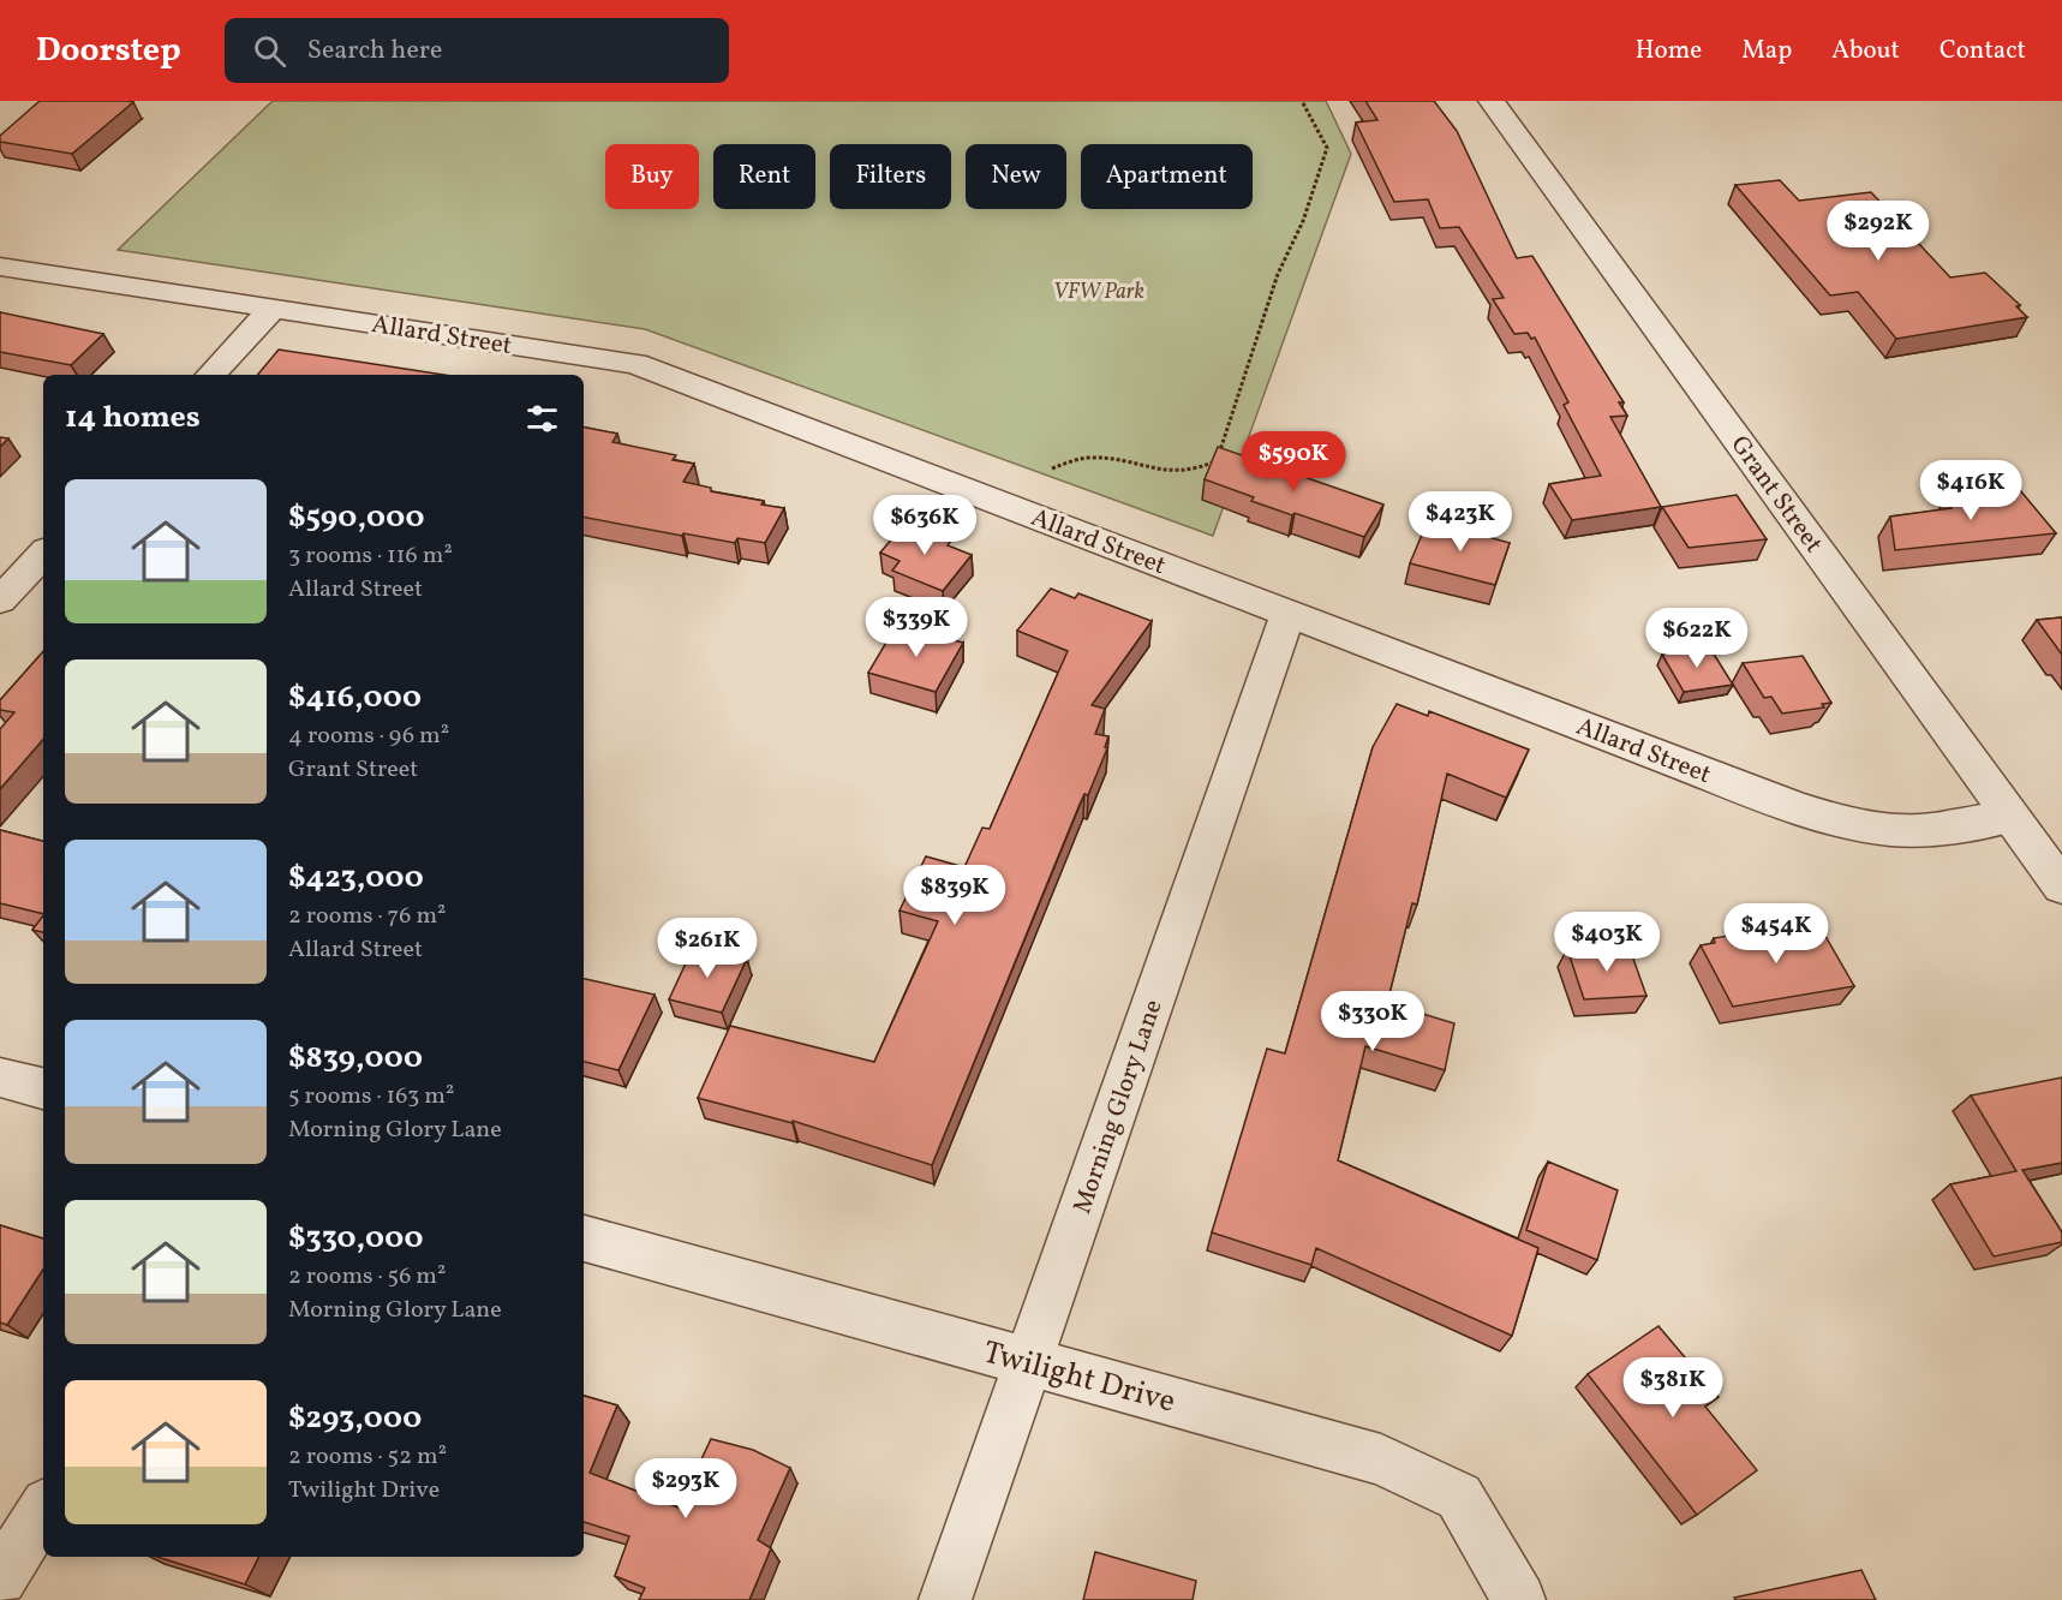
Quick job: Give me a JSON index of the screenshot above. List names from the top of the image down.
{
  "streets": {
    "street": [
      "Allard Street",
      "Grant Street",
      "Morning Glory Lane",
      "Twilight Drive"
    ]
  },
  "crossings": [
    ["Allard Street", "Grant Street"],
    ["Allard Street", "Morning Glory Lane"],
    ["Morning Glory Lane", "Twilight Drive"]
  ],
  "parks": ["VFW Park"],
  "page": {
    "header": "Doorstep",
    "search": "Search here",
    "nav": [
      "Home",
      "Map",
      "About",
      "Contact"
    ],
    "chip": [
      "Buy",
      "Rent",
      "Filters",
      "New",
      "Apartment"
    ],
    "price": [
      "$292K",
      "$590K",
      "$416K",
      "$423K",
      "$636K",
      "$339K",
      "$622K",
      "$839K",
      "$454K",
      "$403K",
      "$261K",
      "$330K",
      "$381K",
      "$293K"
    ],
    "heading": "14 homes",
    "list": [
      {
        "name": "$590,000",
        "note": "3 rooms · 116 m² · Allard Street"
      },
      {
        "name": "$416,000",
        "note": "4 rooms · 96 m² · Grant Street"
      },
      {
        "name": "$423,000",
        "note": "2 rooms · 76 m² · Allard Street"
      },
      {
        "name": "$839,000",
        "note": "5 rooms · 163 m² · Morning Glory Lane"
      },
      {
        "name": "$330,000",
        "note": "2 rooms · 56 m² · Morning Glory Lane"
      },
      {
        "name": "$293,000",
        "note": "2 rooms · 52 m² · Twilight Drive"
      }
    ]
  }
}
